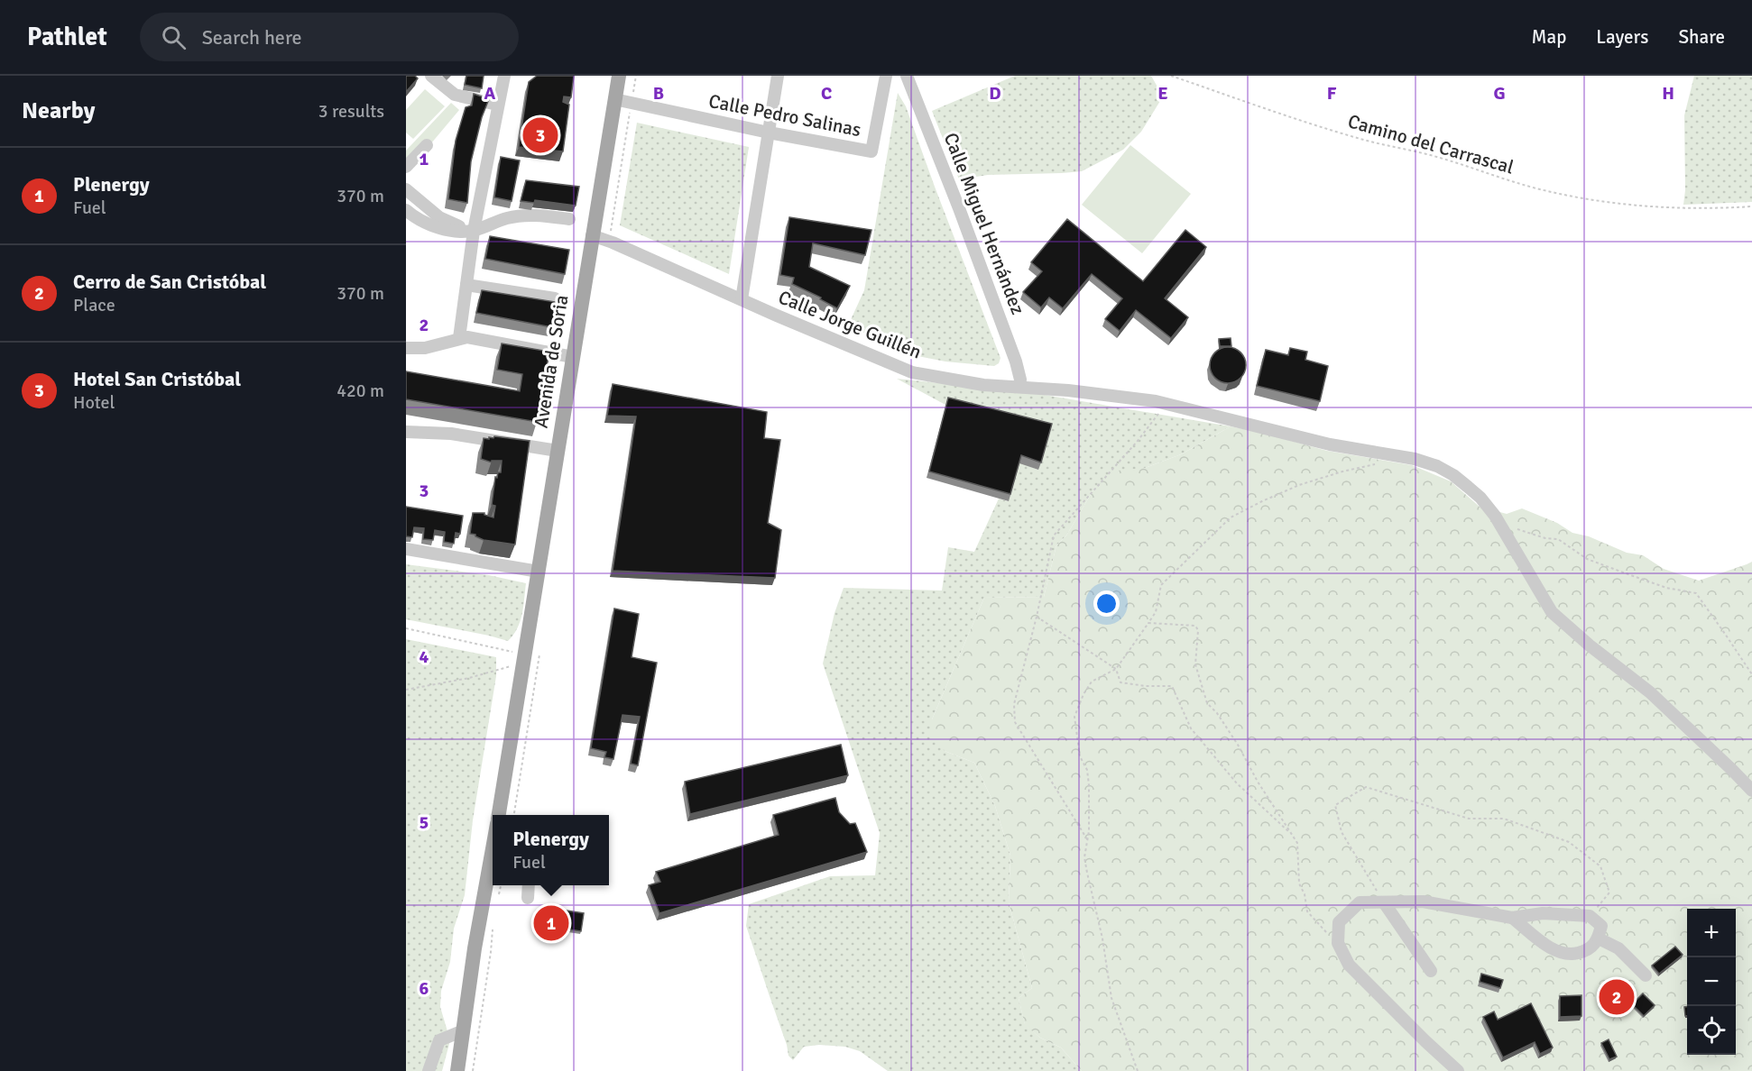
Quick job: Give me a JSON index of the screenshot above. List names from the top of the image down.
{
  "streets": {
    "main road": ["Avenida de Soria"],
    "street": ["Calle Pedro Salinas", "Calle Miguel Hernández", "Calle Jorge Guillén"],
    "path": ["Camino del Carrascal"]
  },
  "crossings": [
    ["Calle Pedro Salinas", "Avenida de Soria"],
    ["Calle Miguel Hernández", "Calle Jorge Guillén"],
    ["Calle Jorge Guillén", "Avenida de Soria"]
  ],
  "page": {
    "header": "Pathlet",
    "search": "Search here",
    "nav": ["Map", "Layers", "Share"],
    "heading": ["Nearby", "3 results"],
    "pins": ["3", "1", "2"],
    "list": [
      {
        "mark": "1",
        "name": "Plenergy",
        "note": "Fuel",
        "value": "370 m"
      },
      {
        "mark": "2",
        "name": "Cerro de San Cristóbal",
        "note": "Place",
        "value": "370 m"
      },
      {
        "mark": "3",
        "name": "Hotel San Cristóbal",
        "note": "Hotel",
        "value": "420 m"
      }
    ],
    "popup": ["Plenergy", "Fuel"],
    "map_buttons": ["+", "−"]
  },
  "grid": {
    "columns": [
      "A",
      "B",
      "C",
      "D",
      "E",
      "F",
      "G",
      "H"
    ],
    "rows": [
      "1",
      "2",
      "3",
      "4",
      "5",
      "6"
    ]
  }
}
